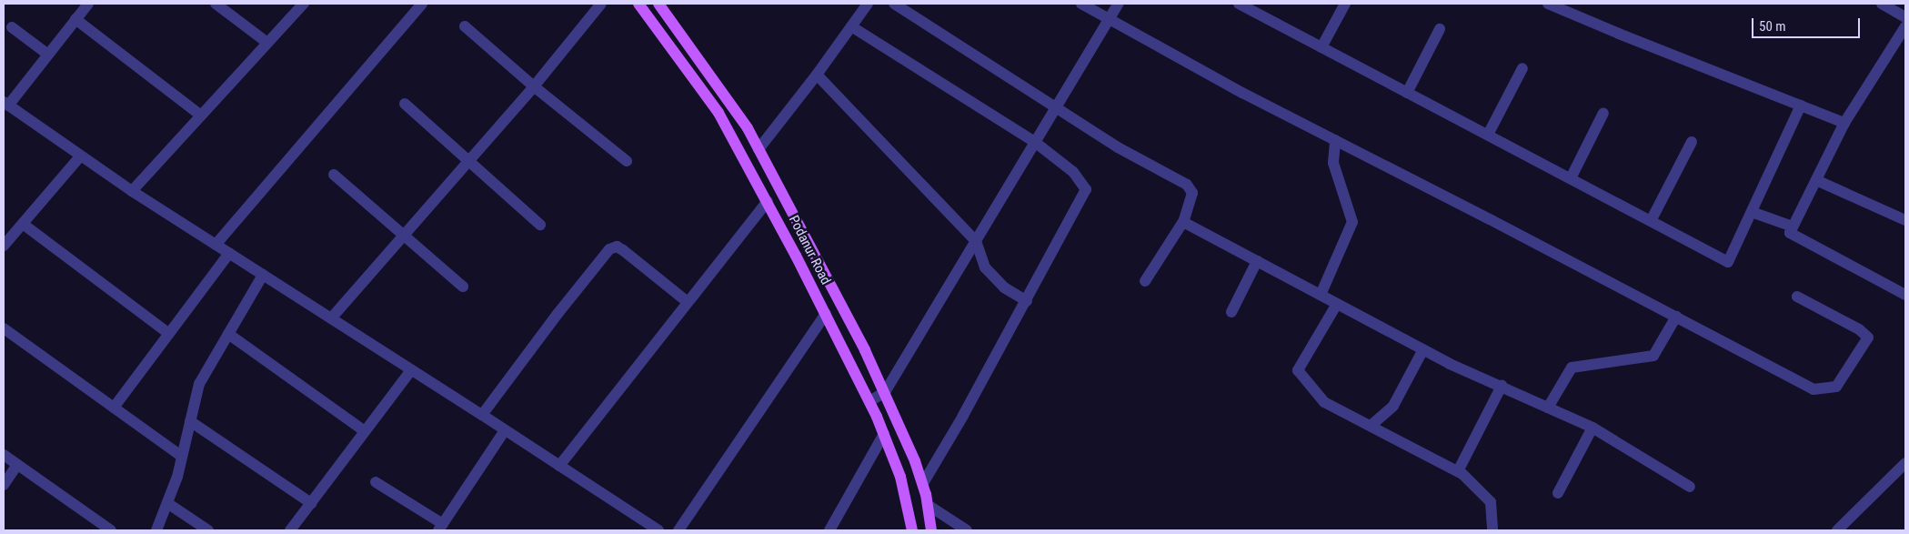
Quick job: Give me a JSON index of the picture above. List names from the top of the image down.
{
  "streets": {
    "main road": ["Podanur Road"]
  },
  "scale_bar": "50 m"
}
